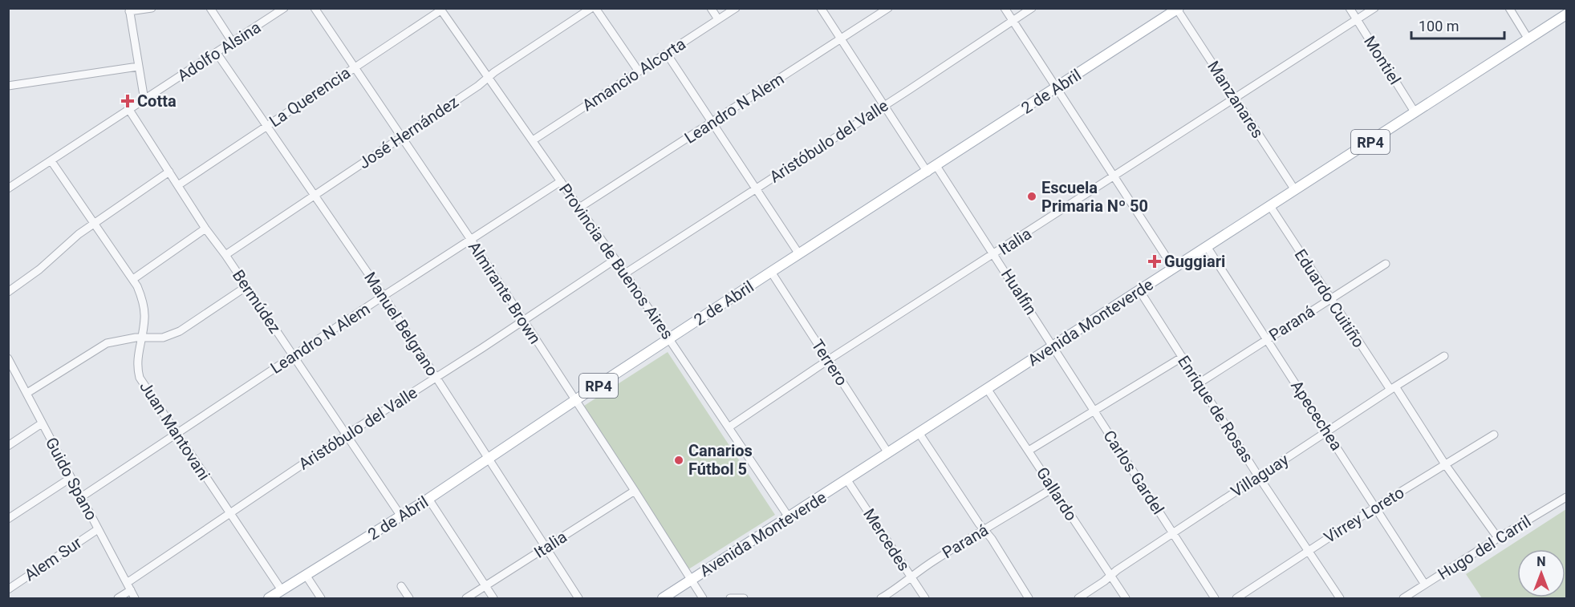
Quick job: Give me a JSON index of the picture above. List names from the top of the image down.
{
  "streets": {
    "main road": ["2 de Abril", "RP4", "Avenida Monteverde"],
    "street": [
      "Adolfo Alsina",
      "Montiel",
      "Amancio Alcorta",
      "La Querencia",
      "Manzanares",
      "Leandro N Alem",
      "José Hernández",
      "Aristóbulo del Valle",
      "Italia",
      "Provincia de Buenos Aires",
      "Hualfin",
      "Almirante Brown",
      "Eduardo Cuitiño",
      "Bermúdez",
      "Paraná",
      "Manuel Belgrano",
      "Terrero",
      "Enrique de Rosas",
      "Apecechea",
      "Juan Mantovani",
      "Carlos Gardel",
      "Villaguay",
      "Guido Spano",
      "Gallardo",
      "Virrey Loreto",
      "Mercedes",
      "Hugo del Carril",
      "Alem Sur"
    ]
  },
  "crossings": [
    ["Adolfo Alsina", "Bermúdez"],
    ["Adolfo Alsina", "Manuel Belgrano"],
    ["Adolfo Alsina", "Juan Mantovani"],
    ["Montiel", "Italia"],
    ["Montiel", "Avenida Monteverde"],
    ["Amancio Alcorta", "Provincia de Buenos Aires"],
    ["2 de Abril", "Manzanares"],
    ["2 de Abril", "Provincia de Buenos Aires"],
    ["2 de Abril", "Hualfin"],
    ["2 de Abril", "Almirante Brown"],
    ["2 de Abril", "Bermúdez"],
    ["2 de Abril", "Manuel Belgrano"],
    ["2 de Abril", "Terrero"],
    ["2 de Abril", "Juan Mantovani"],
    ["La Querencia", "Provincia de Buenos Aires"],
    ["La Querencia", "Almirante Brown"],
    ["La Querencia", "Bermúdez"],
    ["La Querencia", "Manuel Belgrano"],
    ["Manzanares", "Italia"],
    ["Manzanares", "Avenida Monteverde"],
    ["Leandro N Alem", "Provincia de Buenos Aires"],
    ["Leandro N Alem", "Almirante Brown"],
    ["Leandro N Alem", "Bermúdez"],
    ["Leandro N Alem", "Manuel Belgrano"],
    ["Leandro N Alem", "Juan Mantovani"],
    ["Leandro N Alem", "Guido Spano"],
    ["José Hernández", "Provincia de Buenos Aires"],
    ["José Hernández", "Almirante Brown"],
    ["José Hernández", "Bermúdez"],
    ["José Hernández", "Manuel Belgrano"],
    ["Aristóbulo del Valle", "Provincia de Buenos Aires"],
    ["Aristóbulo del Valle", "Almirante Brown"],
    ["Aristóbulo del Valle", "Bermúdez"],
    ["Aristóbulo del Valle", "Manuel Belgrano"],
    ["Aristóbulo del Valle", "Juan Mantovani"],
    ["Aristóbulo del Valle", "Guido Spano"],
    ["Italia", "Provincia de Buenos Aires"],
    ["Italia", "Hualfin"],
    ["Italia", "Almirante Brown"],
    ["Italia", "Manuel Belgrano"],
    ["Italia", "Terrero"],
    ["Provincia de Buenos Aires", "Avenida Monteverde"],
    ["Hualfin", "Avenida Monteverde"],
    ["Hualfin", "Carlos Gardel"],
    ["Almirante Brown", "Avenida Monteverde"],
    ["Eduardo Cuitiño", "Avenida Monteverde"],
    ["Eduardo Cuitiño", "Paraná"],
    ["Eduardo Cuitiño", "Villaguay"],
    ["Eduardo Cuitiño", "Virrey Loreto"],
    ["Eduardo Cuitiño", "Hugo del Carril"],
    ["Avenida Monteverde", "Terrero"],
    ["Avenida Monteverde", "Enrique de Rosas"],
    ["Avenida Monteverde", "Apecechea"],
    ["Avenida Monteverde", "Carlos Gardel"],
    ["Avenida Monteverde", "Gallardo"],
    ["Avenida Monteverde", "Mercedes"],
    ["Paraná", "Enrique de Rosas"],
    ["Paraná", "Apecechea"],
    ["Paraná", "Gallardo"],
    ["Paraná", "Mercedes"],
    ["Enrique de Rosas", "Villaguay"],
    ["Enrique de Rosas", "Virrey Loreto"],
    ["Apecechea", "Villaguay"],
    ["Apecechea", "Virrey Loreto"],
    ["Apecechea", "Hugo del Carril"],
    ["Carlos Gardel", "Villaguay"],
    ["Villaguay", "Gallardo"],
    ["Guido Spano", "Alem Sur"]
  ],
  "places": {
    "health": ["Cotta", "Guggiari"],
    "other": ["Escuela Primaria Nº 50", "Canarios Fútbol 5"]
  },
  "scale_bar": "100 m",
  "north": "top"
}
